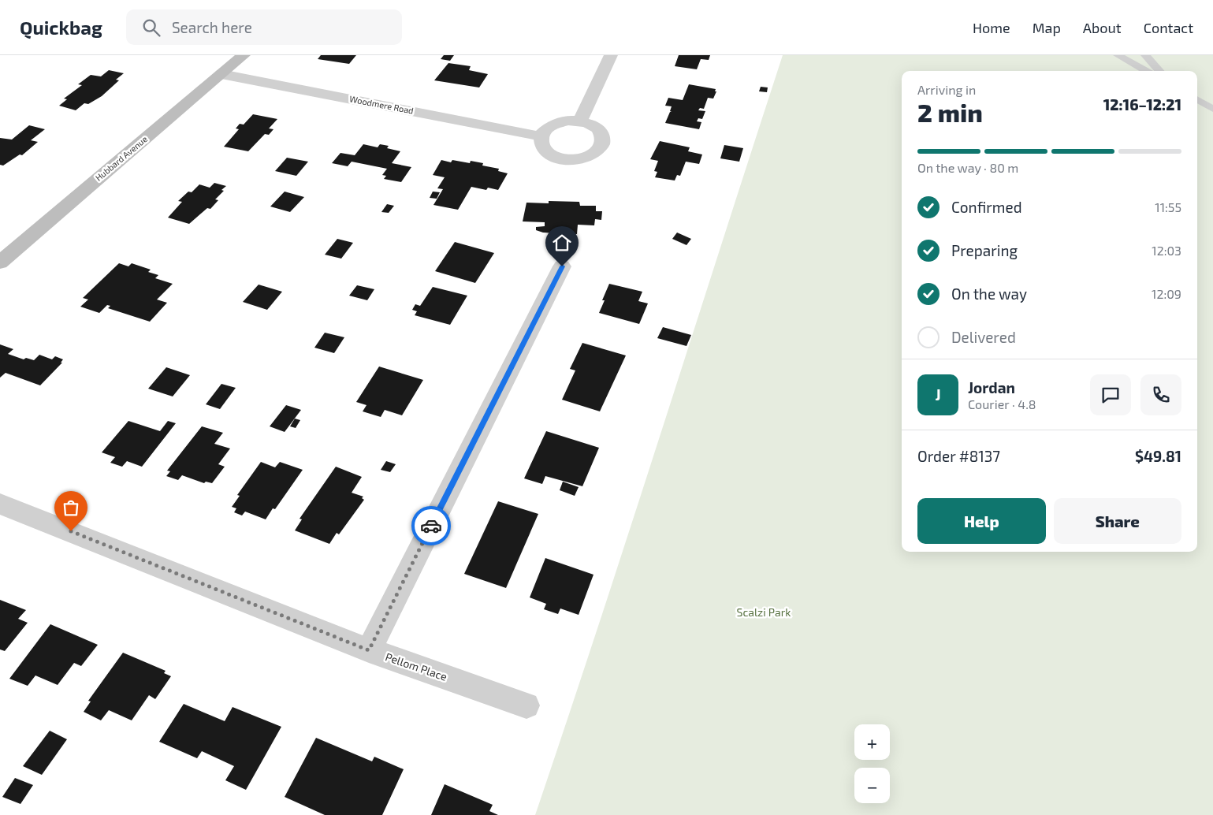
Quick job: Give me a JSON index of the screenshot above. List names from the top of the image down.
{
  "streets": {
    "street": ["Woodmere Road", "Hubbard Avenue", "Pellom Place"]
  },
  "crossings": [
    ["Woodmere Road", "Hubbard Avenue"]
  ],
  "parks": ["Scalzi Park"],
  "page": {
    "header": "Quickbag",
    "search": "Search here",
    "nav": [
      "Home",
      "Map",
      "About",
      "Contact"
    ],
    "heading": ["2 min", "Arriving in", "12:16–12:21"],
    "panel": [
      "Jordan",
      "Courier · 4.8",
      "Order #8137",
      "$49.81"
    ],
    "bar": "On the way · 80 m",
    "list": [
      ["Confirmed", "11:55"],
      ["Preparing", "12:03"],
      ["On the way", "12:09"],
      "Delivered"
    ],
    "round": "J",
    "buttons": ["Help", "Share"],
    "map_buttons": ["+", "−"]
  }
}
